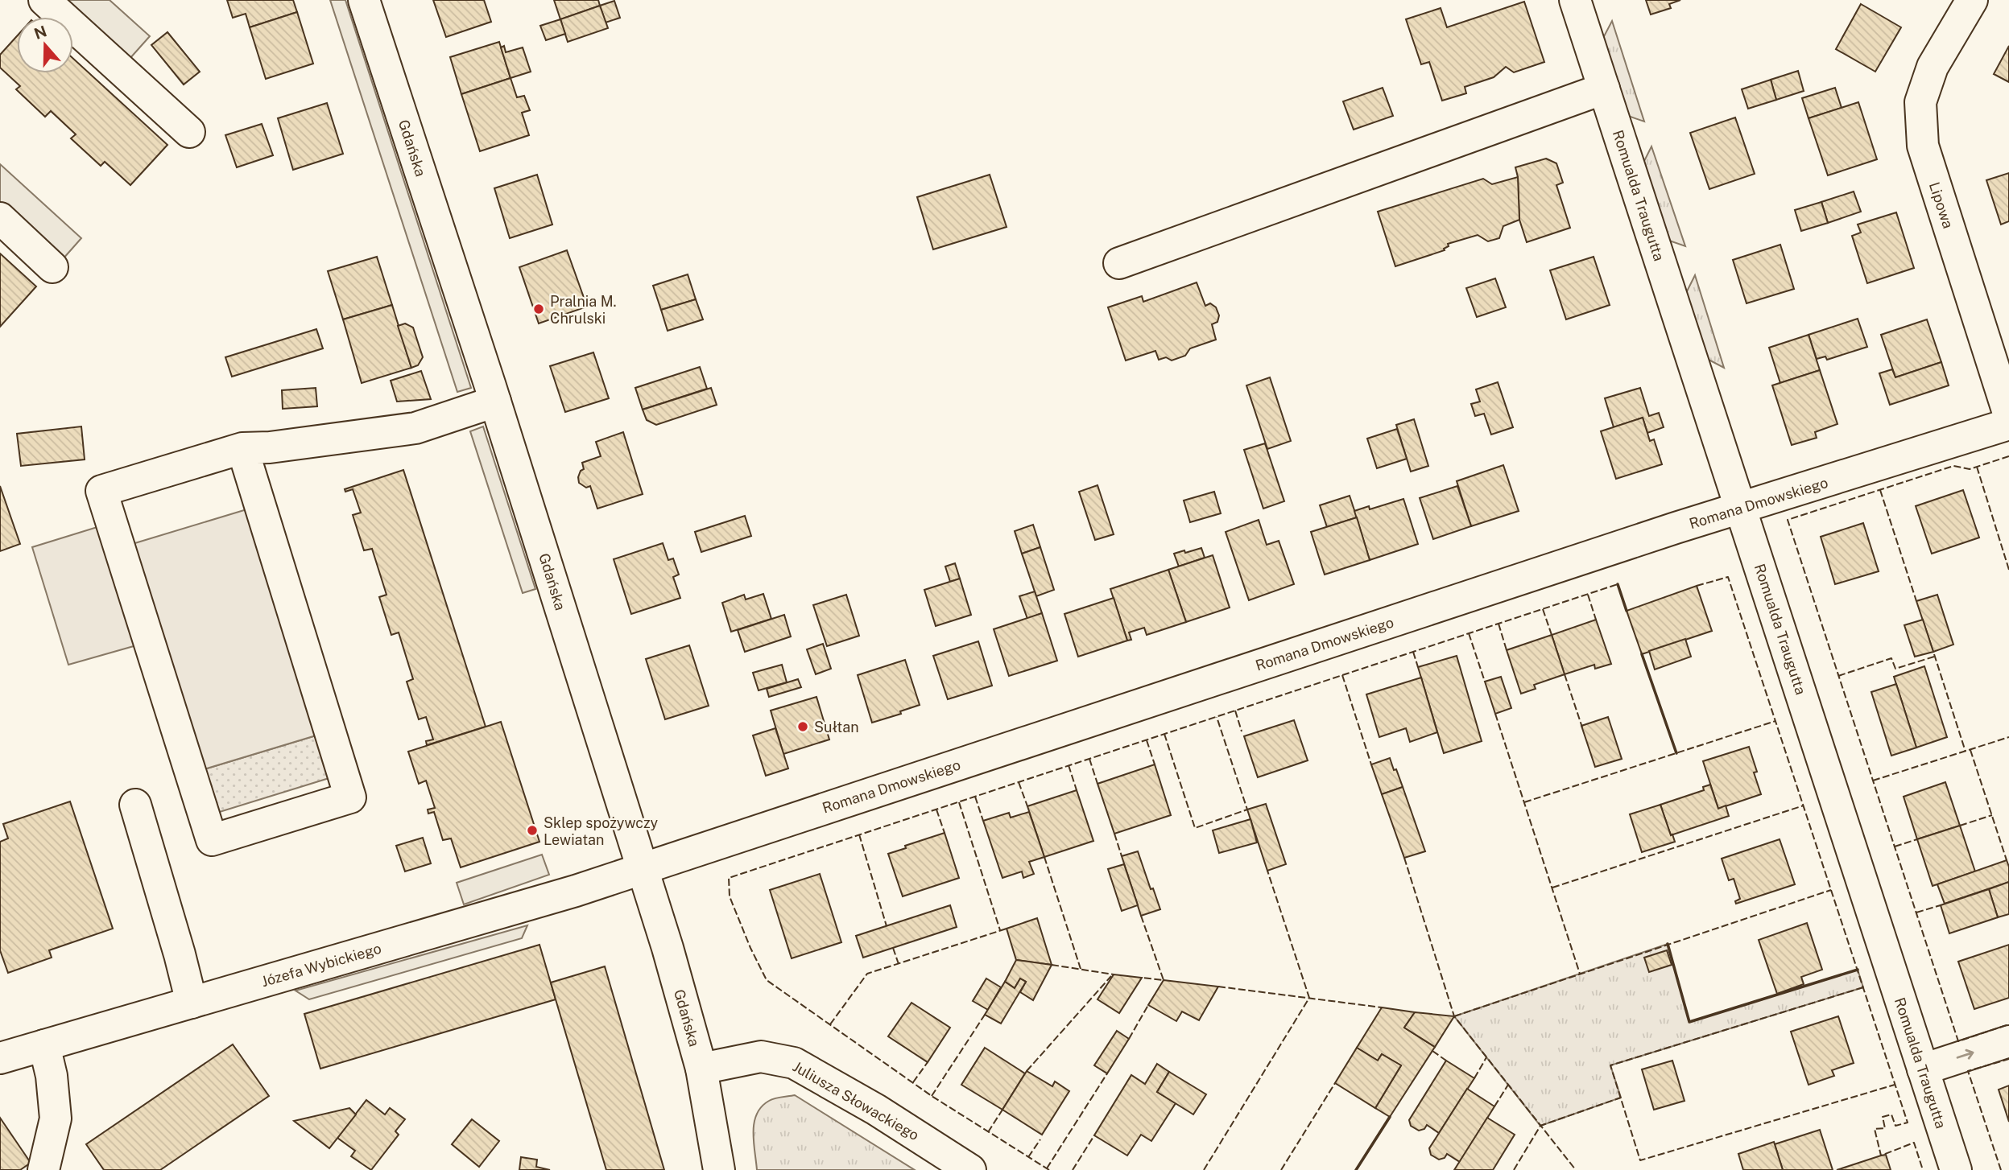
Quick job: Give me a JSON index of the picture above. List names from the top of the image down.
{
  "streets": {
    "street": [
      "Gdańska",
      "Romualda Traugutta",
      "Lipowa",
      "Romana Dmowskiego",
      "Józefa Wybickiego",
      "Juliusza Słowackiego"
    ]
  },
  "crossings": [
    ["Gdańska", "Romana Dmowskiego"],
    ["Gdańska", "Józefa Wybickiego"],
    ["Gdańska", "Juliusza Słowackiego"],
    ["Romualda Traugutta", "Romana Dmowskiego"],
    ["Romana Dmowskiego", "Józefa Wybickiego"]
  ],
  "places": ["Pralnia M. Chrulski", "Sułtan", "Sklep spożywczy Lewiatan"],
  "north": "top"
}
